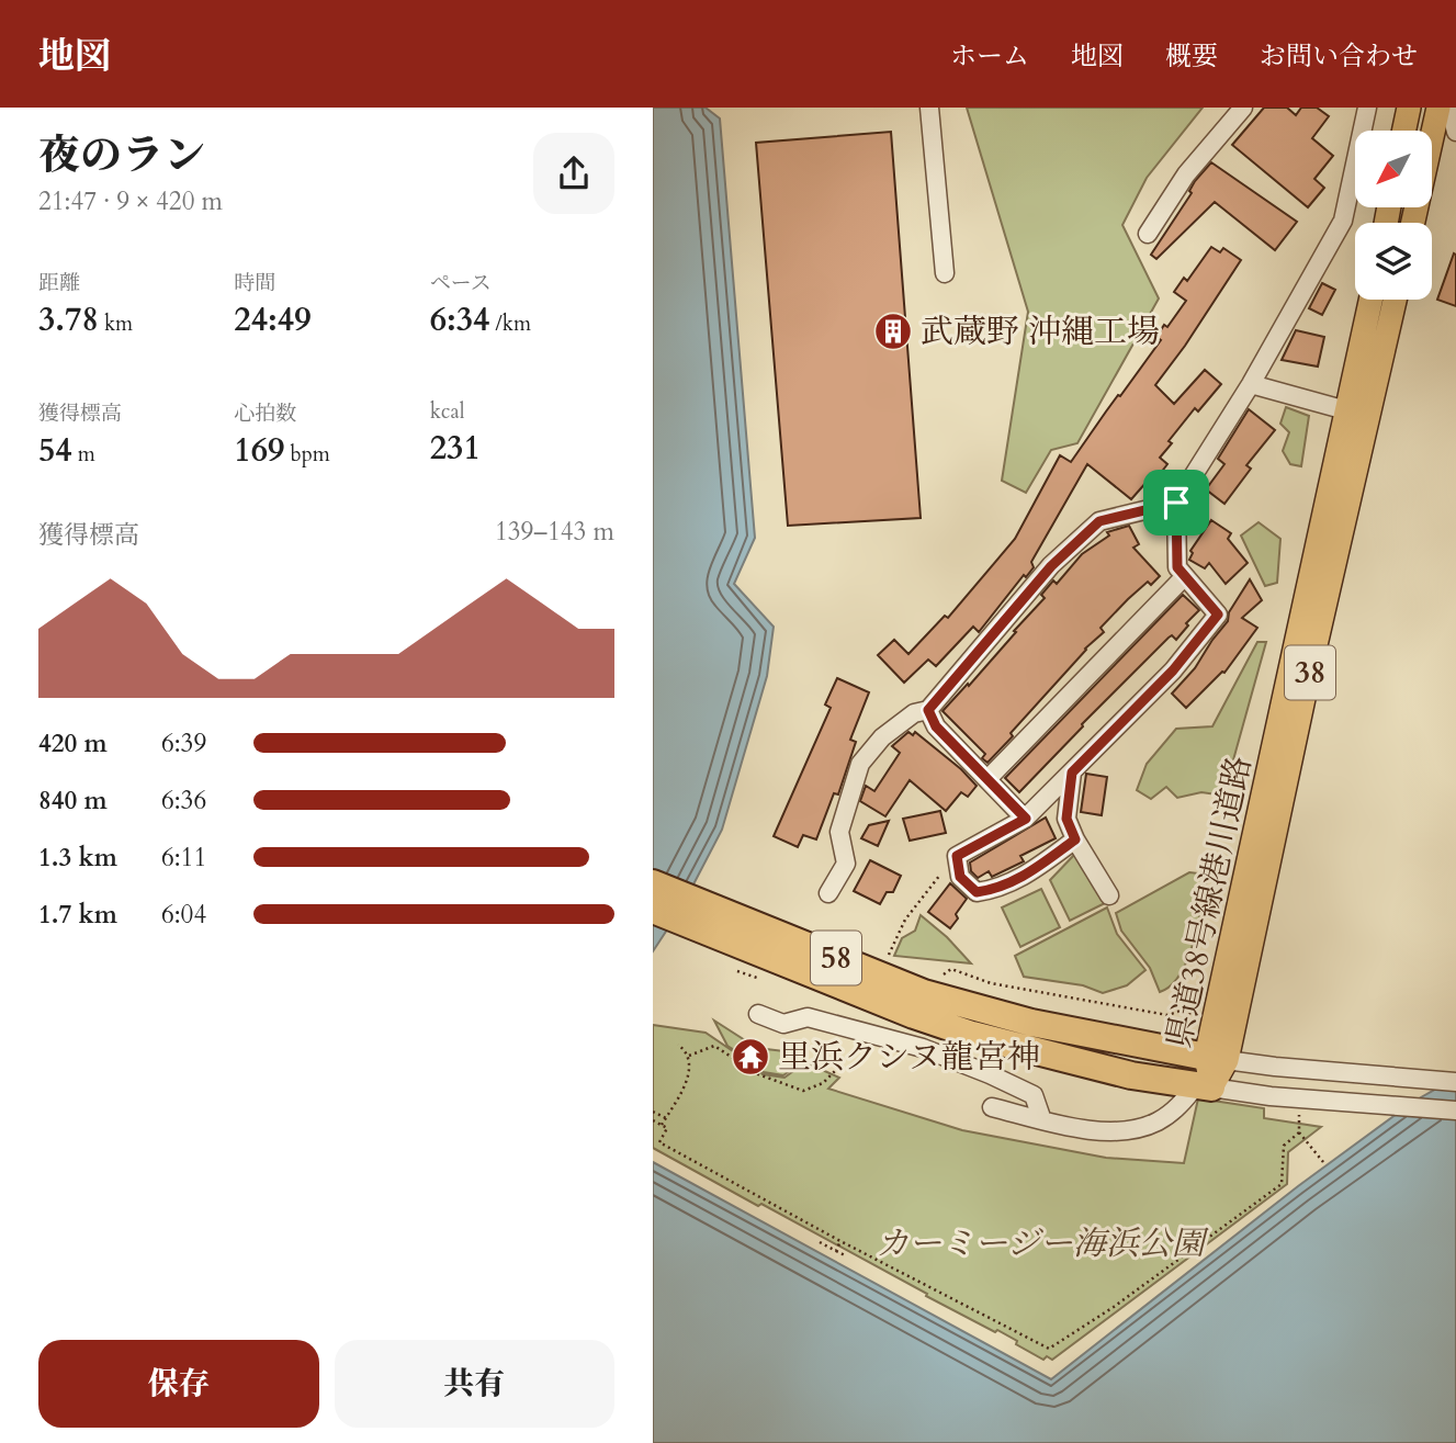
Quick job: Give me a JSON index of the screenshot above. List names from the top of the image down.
{
  "streets": {
    "highway": ["58"],
    "main road": ["38", "県道38号線港川道路"]
  },
  "crossings": [
    ["県道38号線港川道路", "58"]
  ],
  "parks": ["カーミージー海浜公園"],
  "places": {
    "building": ["武蔵野 沖縄工場"],
    "temple": ["里浜クシヌ龍宮神"]
  },
  "north": "bottom left",
  "page": {
    "header": "地図",
    "nav": [
      "ホーム",
      "地図",
      "概要",
      "お問い合わせ"
    ],
    "heading": ["夜のラン", "21:47 · 9 × 420 m"],
    "stats": [
      ["距離", "3.78 km"],
      ["時間", "24:49"],
      ["ペース", "6:34 /km"],
      ["獲得標高", "54 m"],
      ["心拍数", "169 bpm"],
      ["kcal", "231"]
    ],
    "chart": ["獲得標高", "139–143 m"],
    "list": [
      {
        "name": "420 m",
        "note": "6:39"
      },
      {
        "name": "840 m",
        "note": "6:36"
      },
      {
        "name": "1.3 km",
        "note": "6:11"
      },
      {
        "name": "1.7 km",
        "note": "6:04"
      }
    ],
    "buttons": ["保存", "共有"]
  }
}
